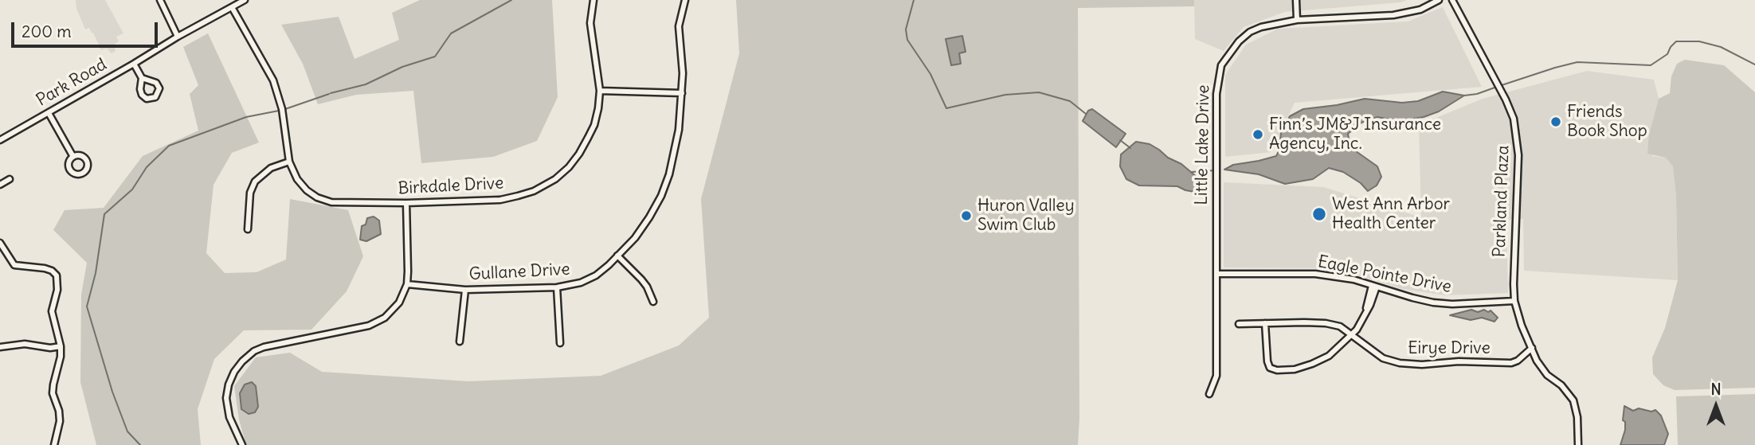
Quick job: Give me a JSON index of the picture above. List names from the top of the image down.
{
  "streets": {
    "street": [
      "Park Road",
      "Little Lake Drive",
      "Birkdale Drive",
      "Parkland Plaza",
      "Gullane Drive",
      "Eagle Pointe Drive",
      "Eirye Drive"
    ]
  },
  "crossings": [
    ["Park Road", "Birkdale Drive"],
    ["Little Lake Drive", "Eagle Pointe Drive"],
    ["Parkland Plaza", "Eagle Pointe Drive"],
    ["Parkland Plaza", "Eirye Drive"]
  ],
  "places": [
    "Friends Book Shop",
    "Finn’s JM&J Insurance Agency, Inc.",
    "West Ann Arbor Health Center",
    "Huron Valley Swim Club"
  ],
  "scale_bar": "200 m",
  "north": "top"
}
